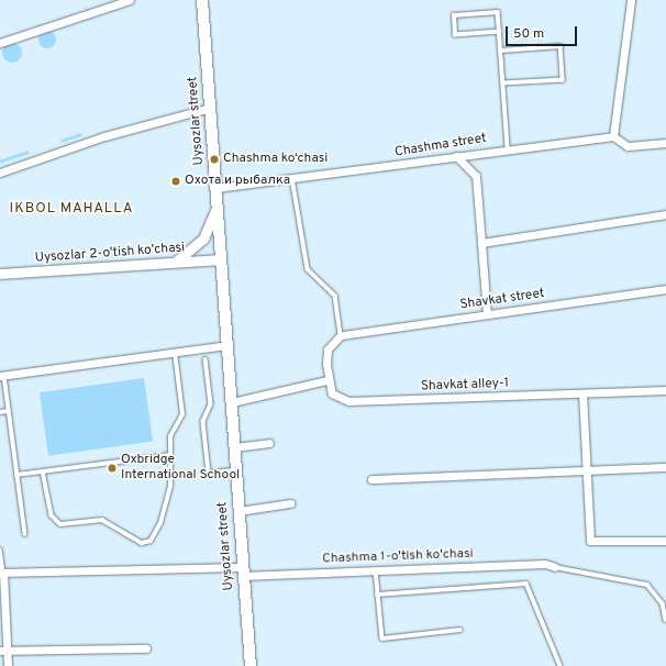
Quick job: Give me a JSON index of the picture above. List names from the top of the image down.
{
  "streets": {
    "main road": ["Uysozlar street"],
    "street": [
      "Chashma street",
      "Uysozlar 2-o'tish ko'chasi",
      "Shavkat street",
      "Shavkat alley-1",
      "Chashma 1-o'tish ko'chasi"
    ]
  },
  "crossings": [
    ["Uysozlar street", "Chashma street"],
    ["Uysozlar street", "Uysozlar 2-o'tish ko'chasi"],
    ["Uysozlar street", "Chashma 1-o'tish ko'chasi"]
  ],
  "districts": ["IKBOL MAHALLA"],
  "places": ["Chashma ko‘chasi", "Охота и рыбалка", "Oxbridge International School"],
  "scale_bar": "50 m"
}
